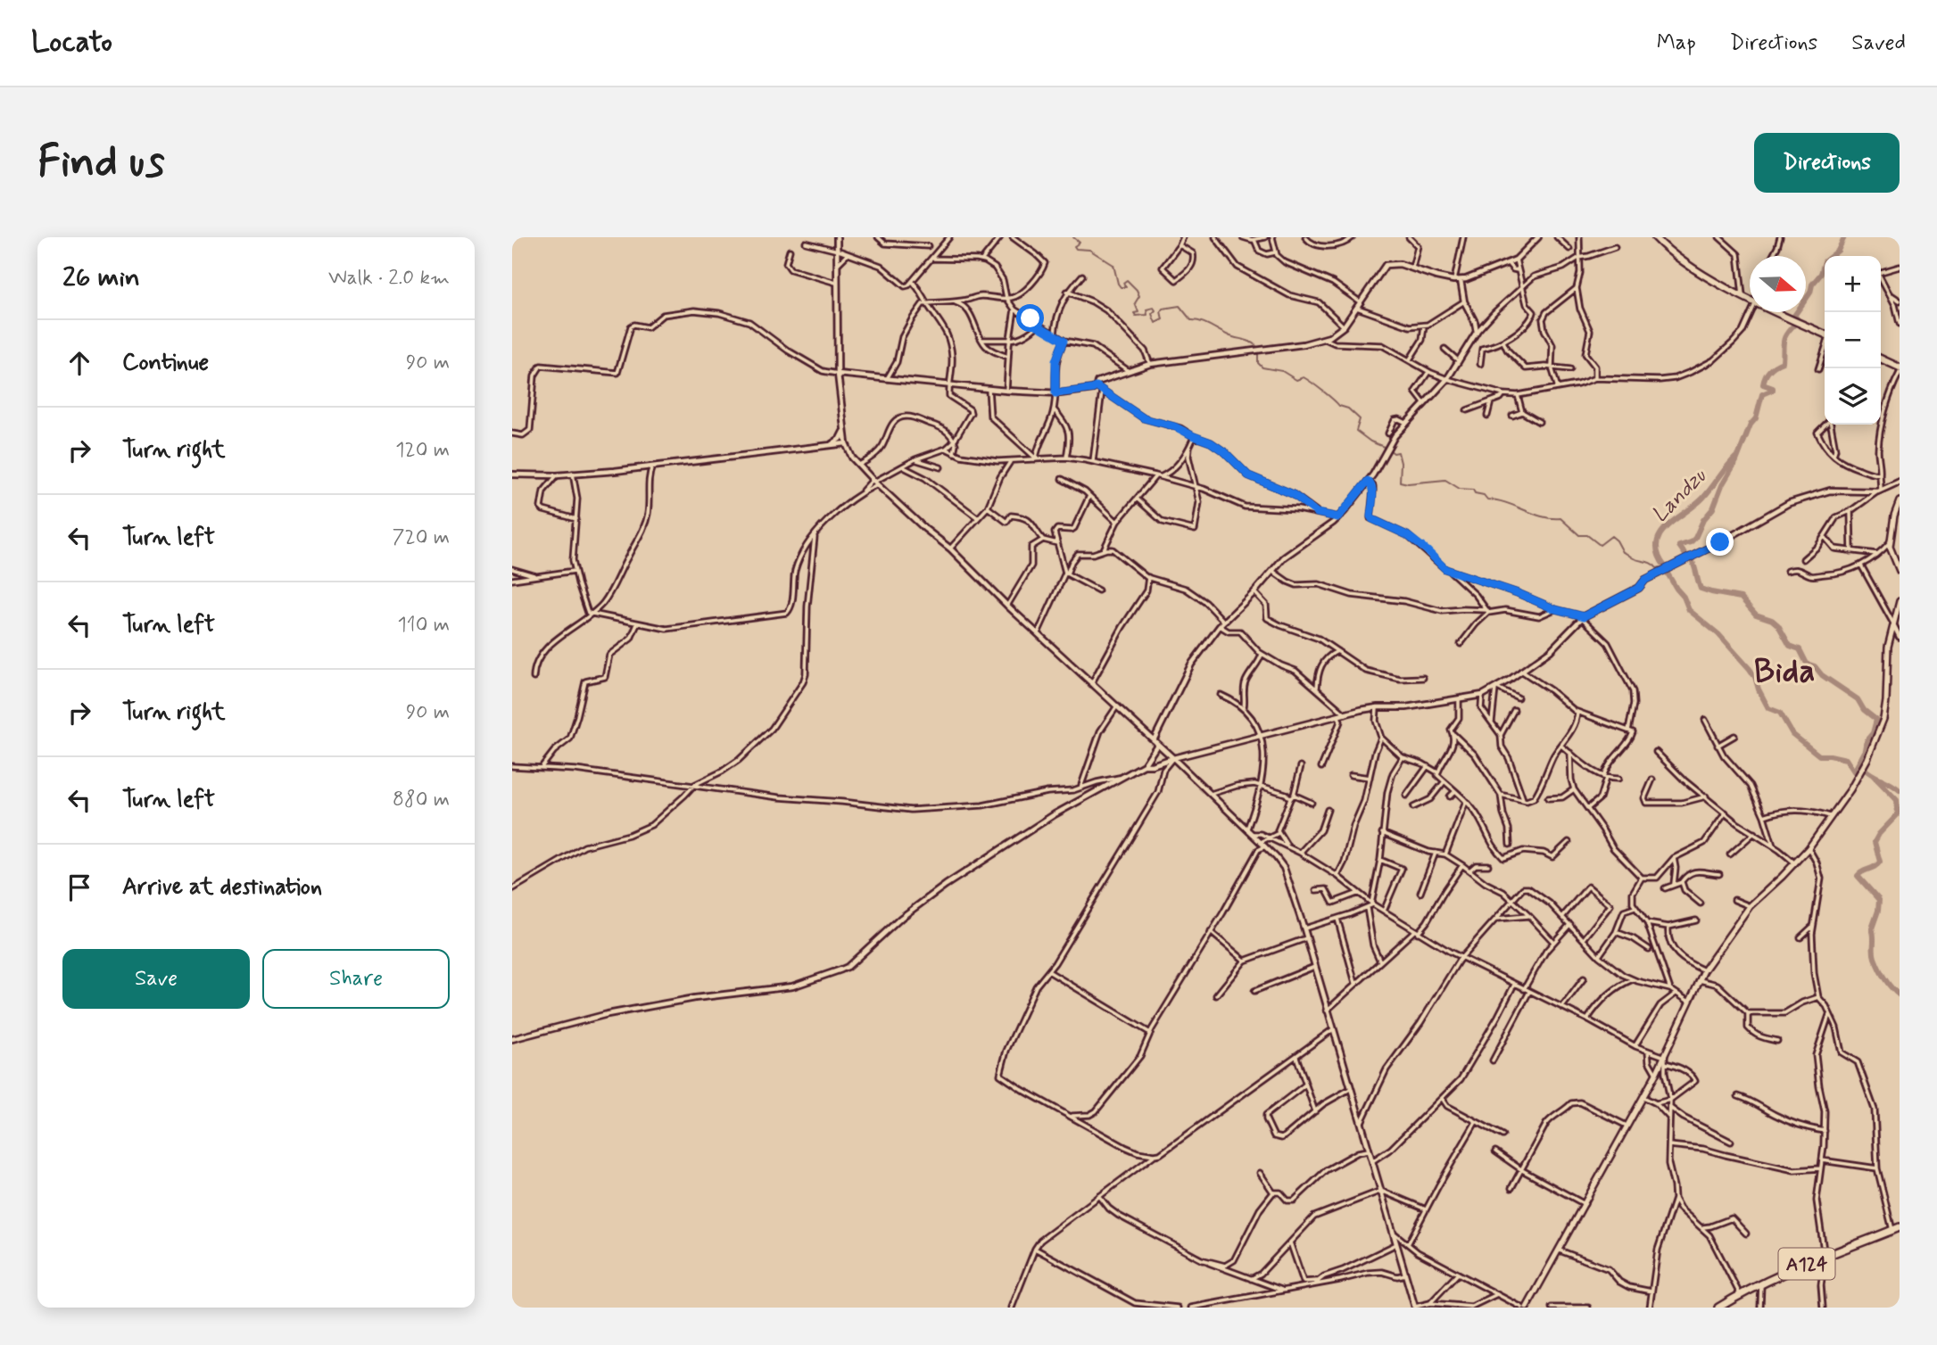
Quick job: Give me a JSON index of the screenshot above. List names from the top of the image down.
{
  "streets": {
    "highway": ["A124"]
  },
  "districts": ["Bida"],
  "water": ["Landzu"],
  "north": "right",
  "page": {
    "header": "Locato",
    "nav": ["Map", "Directions", "Saved"],
    "buttons": [
      "Directions",
      ["Save", "Share"]
    ],
    "title": "Find us",
    "heading": ["26 min", "Walk · 2.0 km"],
    "map_buttons": ["+", "−"],
    "list": [
      ["Continue", "90 m"],
      ["Turn right", "120 m"],
      ["Turn left", "720 m"],
      ["Turn left", "110 m"],
      ["Turn right", "90 m"],
      ["Turn left", "880 m"],
      "Arrive at destination"
    ]
  }
}
